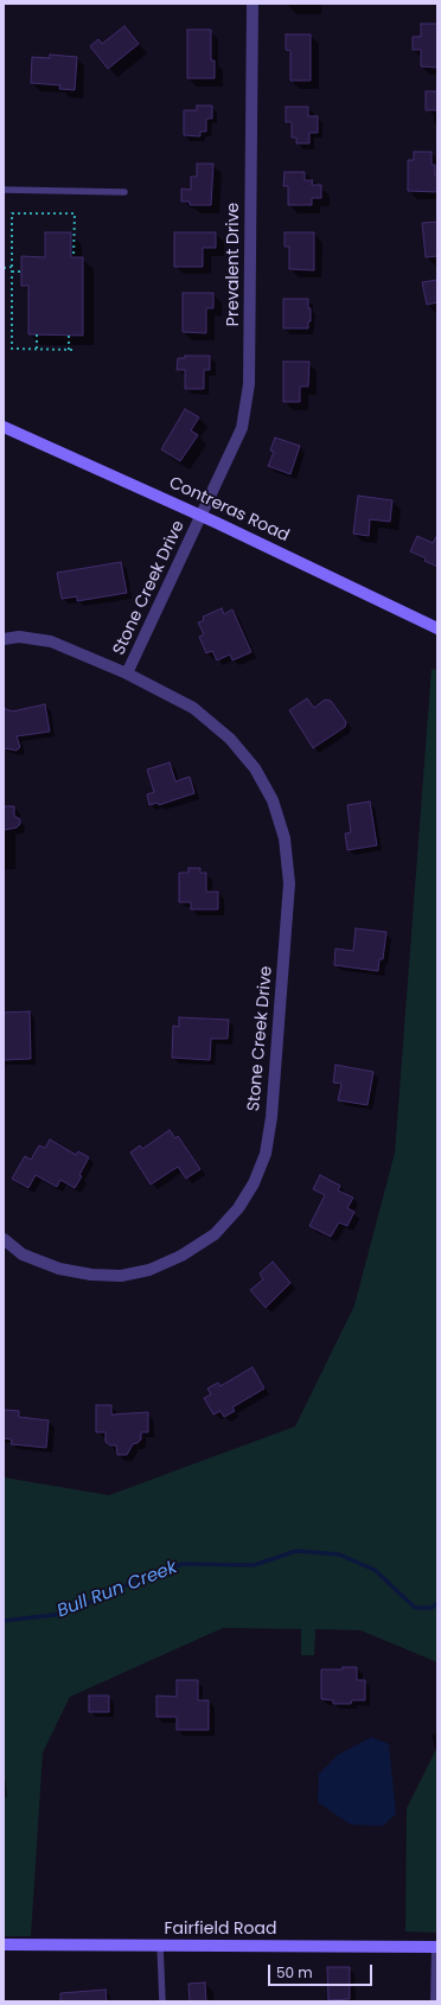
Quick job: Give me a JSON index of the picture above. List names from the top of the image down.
{
  "streets": {
    "street": [
      "Prevalent Drive",
      "Contreras Road",
      "Stone Creek Drive",
      "Fairfield Road"
    ]
  },
  "crossings": [
    ["Prevalent Drive", "Contreras Road"],
    ["Prevalent Drive", "Stone Creek Drive"],
    ["Contreras Road", "Stone Creek Drive"]
  ],
  "water": ["Bull Run Creek"],
  "scale_bar": "50 m"
}
